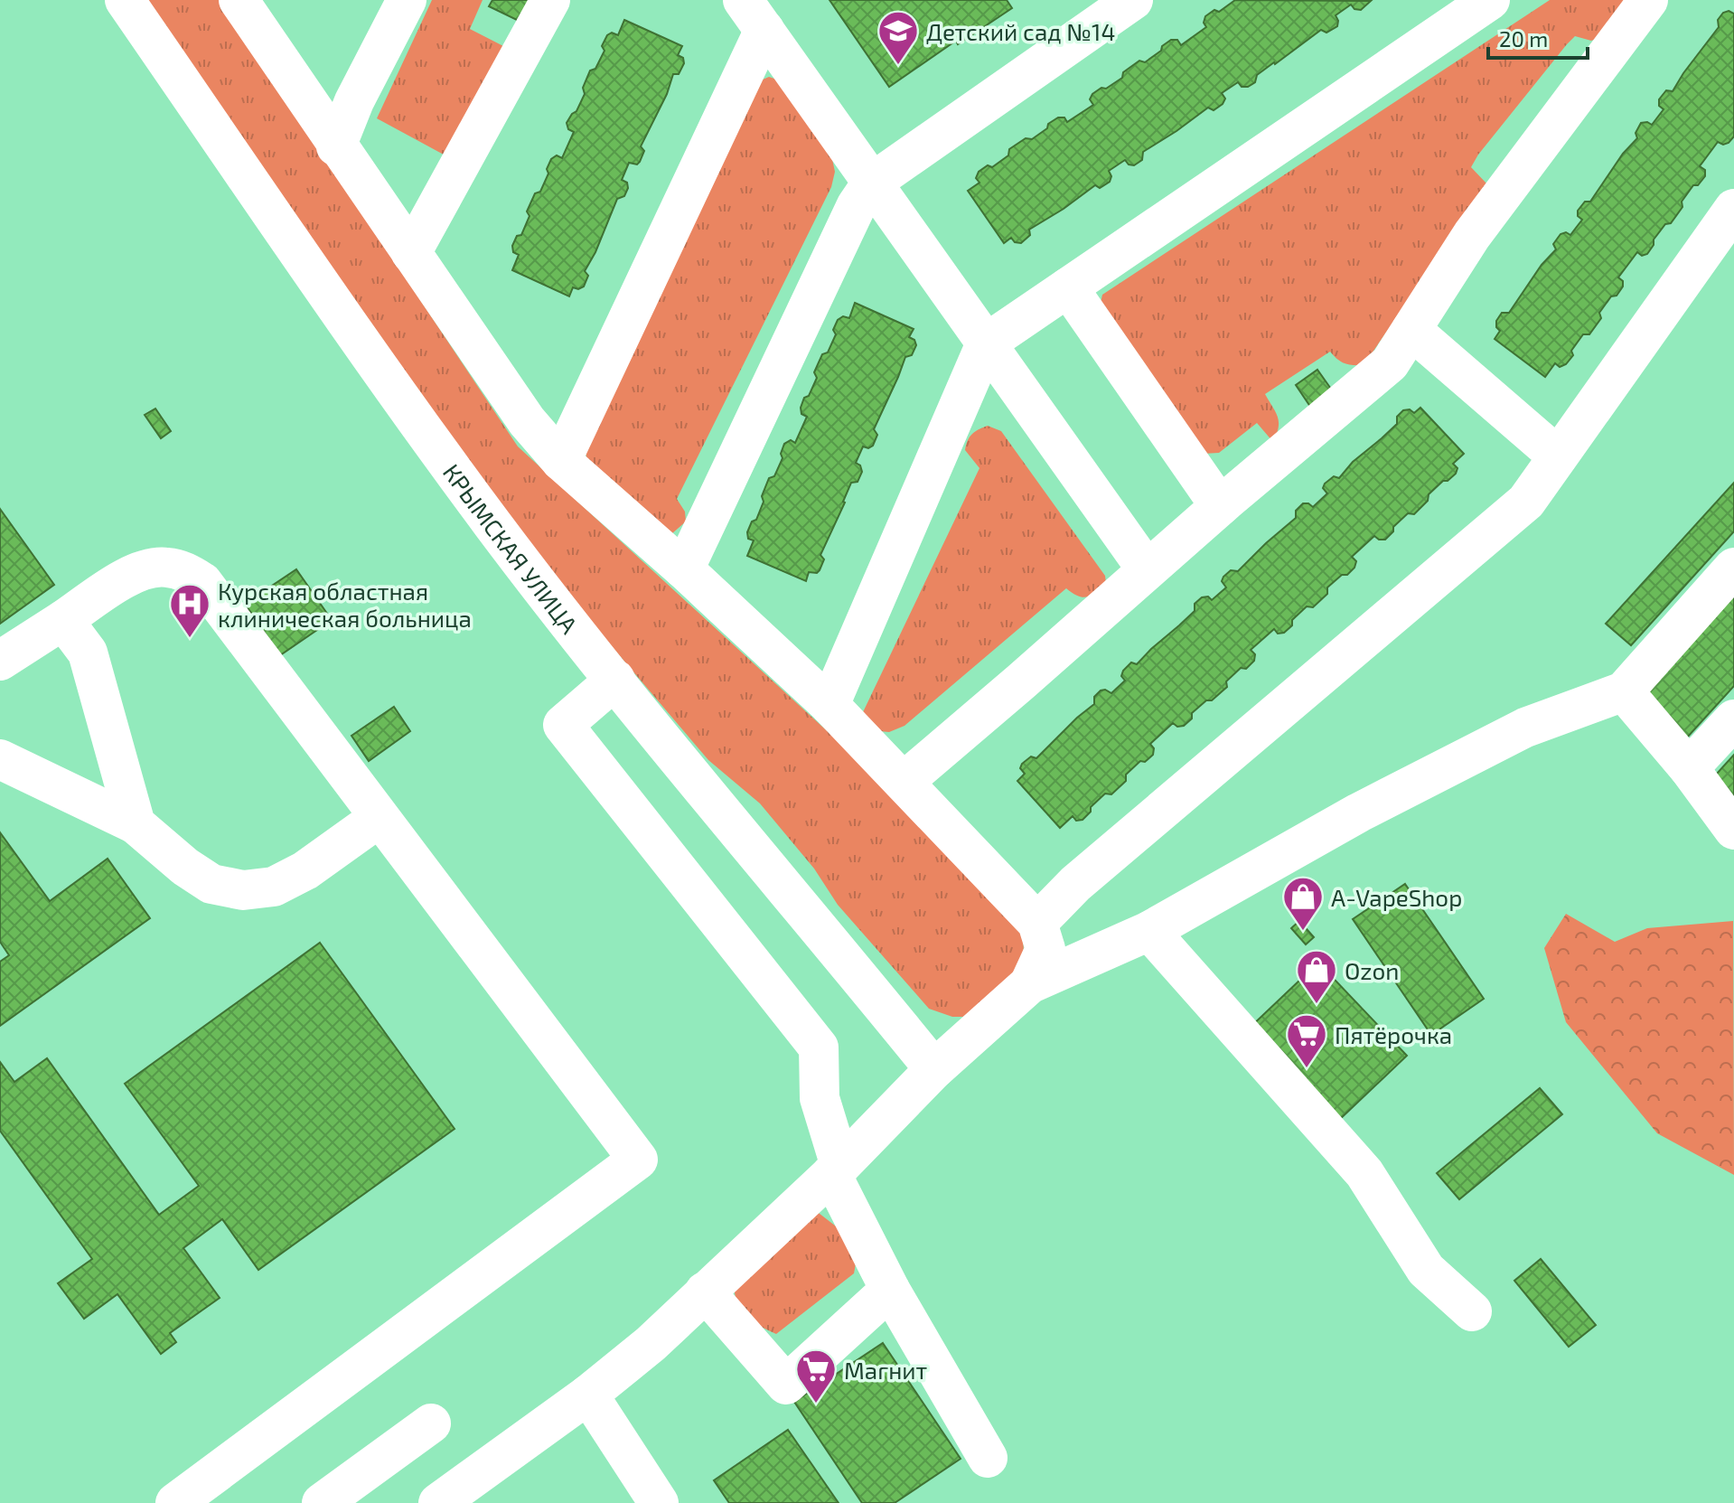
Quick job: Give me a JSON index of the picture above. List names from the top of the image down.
{
  "streets": {
    "street": ["КРЫМСКАЯ УЛИЦА"]
  },
  "places": {
    "school or university": ["Детский сад №14"],
    "hospital": ["Курская областная клиническая больница"],
    "shop": ["A-VapeShop", "Ozon"],
    "supermarket": ["Пятёрочка", "Магнит"]
  },
  "scale_bar": "20 m"
}
